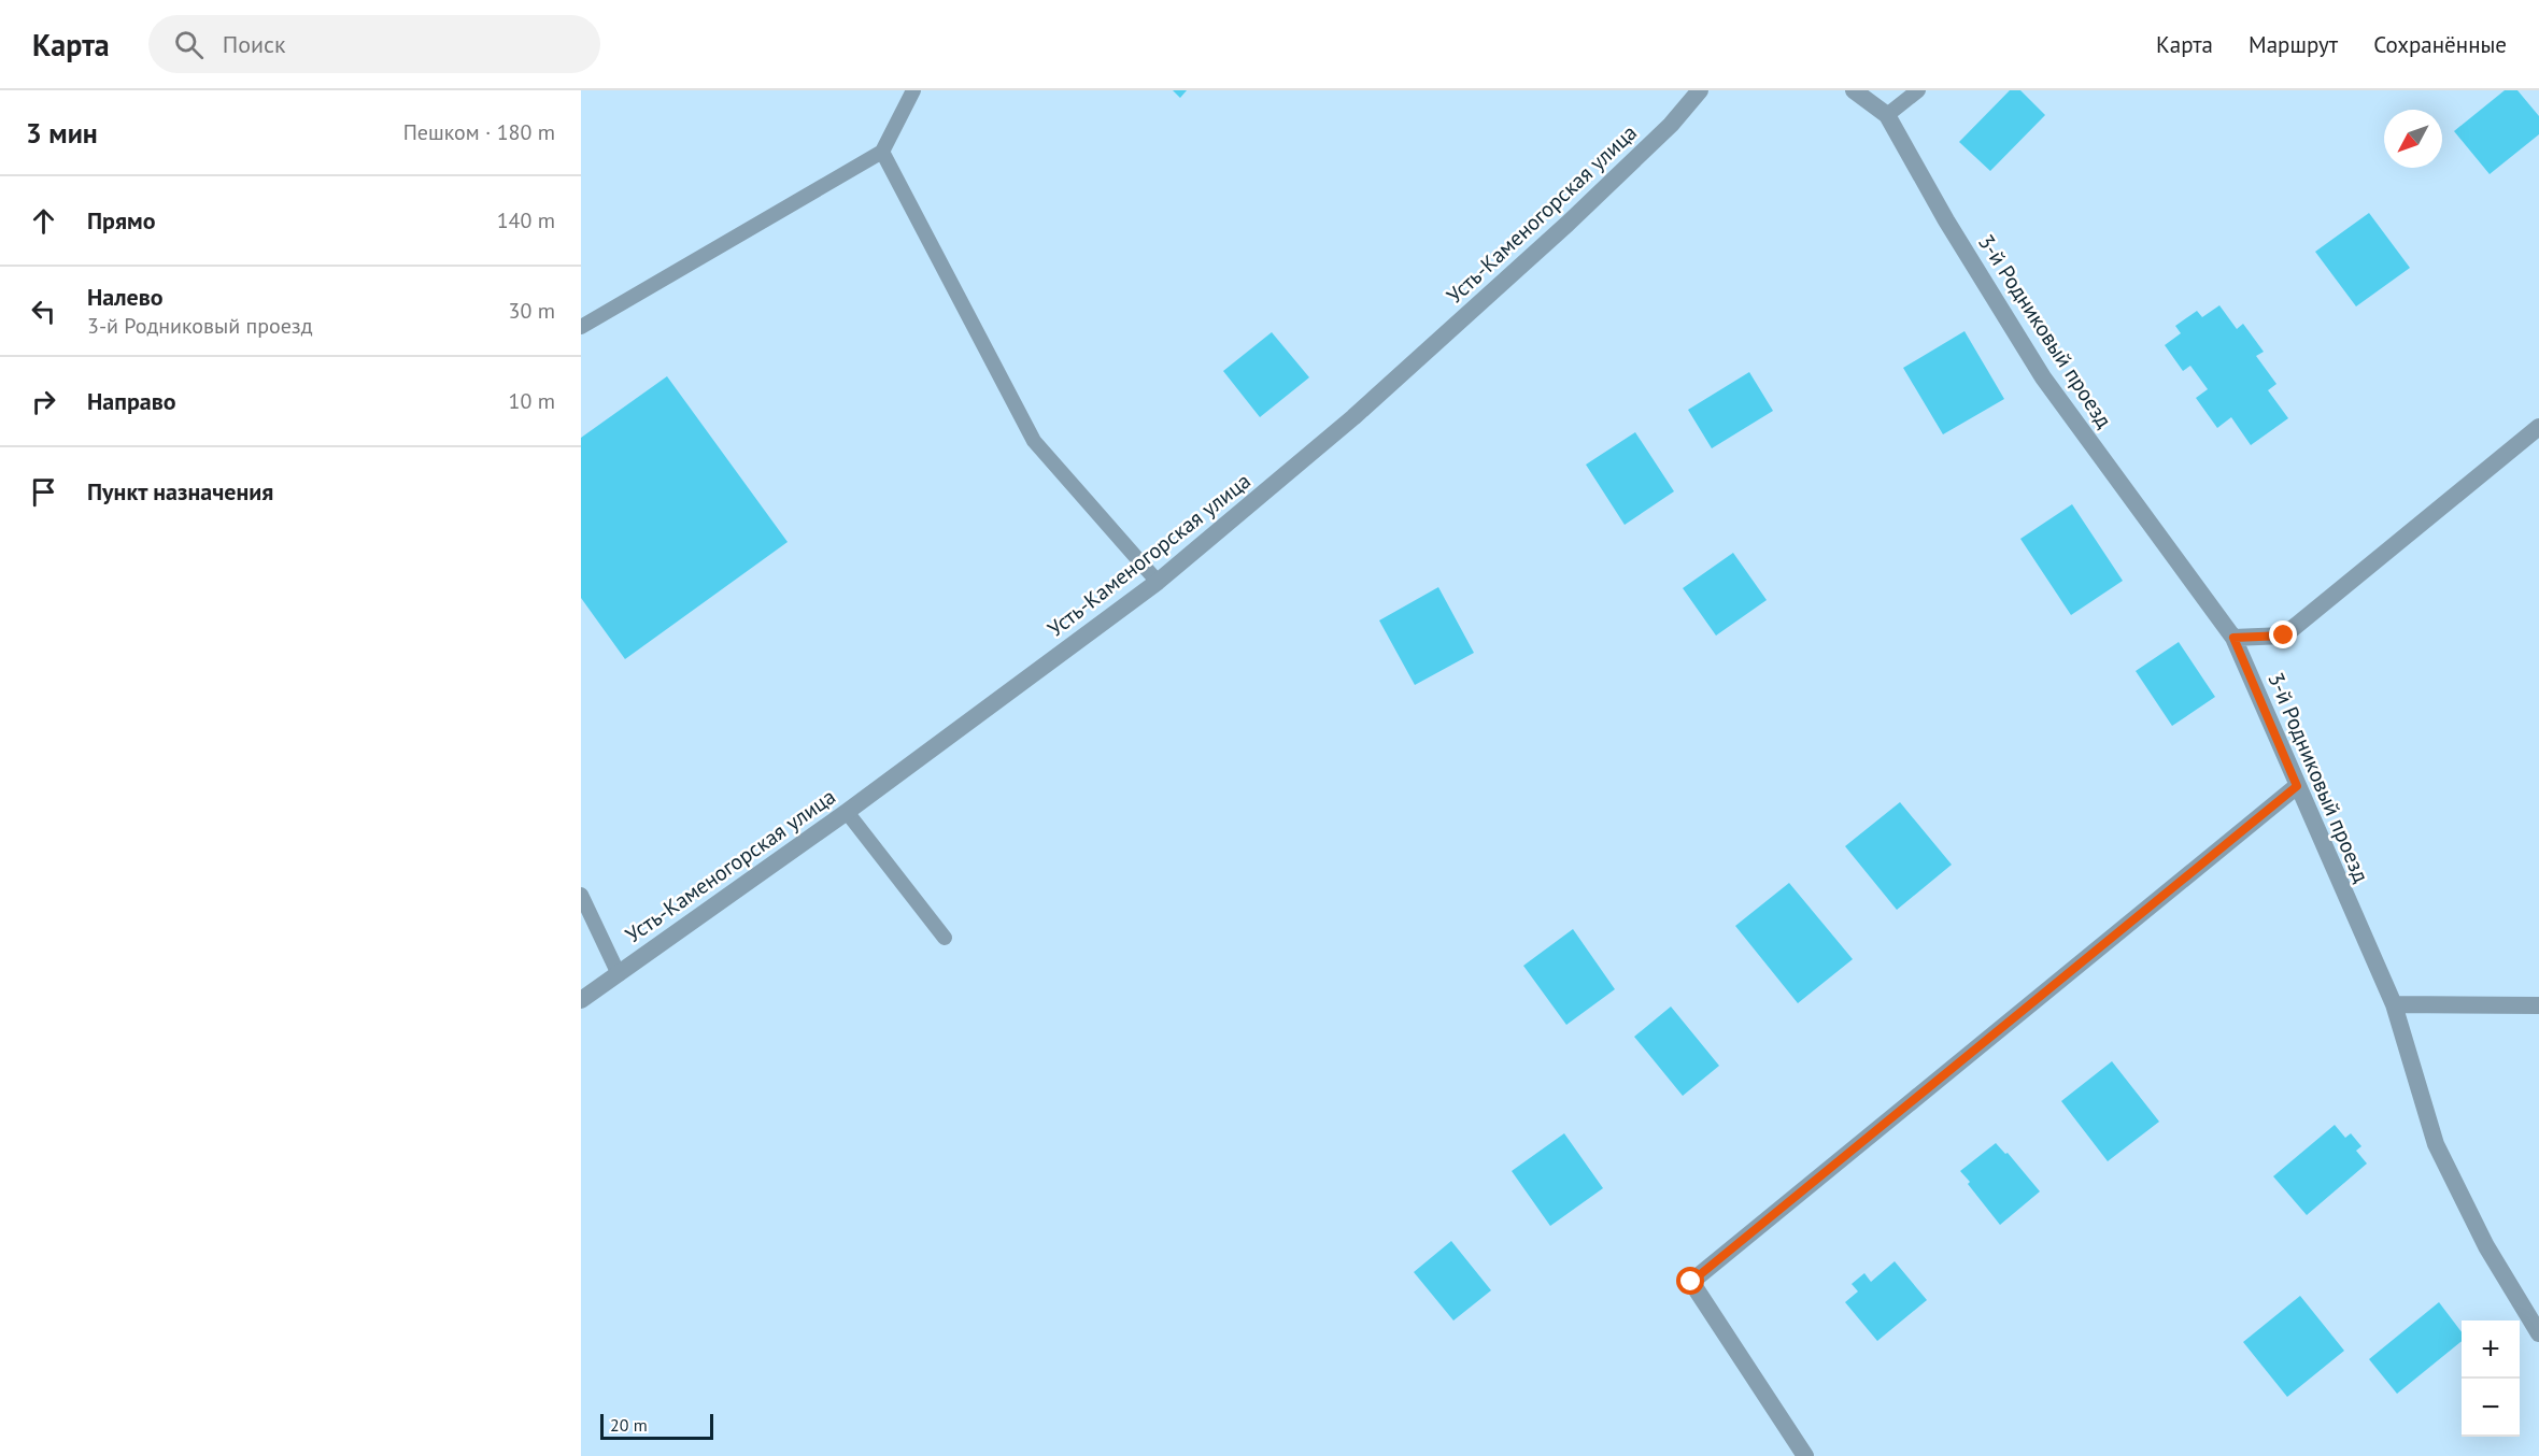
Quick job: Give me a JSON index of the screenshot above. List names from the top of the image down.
{
  "streets": {
    "street": ["Усть-Каменогорская улица", "3-й Родниковый проезд"]
  },
  "scale_bar": "20 m",
  "north": "bottom left",
  "page": {
    "header": "Карта",
    "search": "Поиск",
    "nav": ["Карта", "Маршрут", "Сохранённые"],
    "heading": ["3 мин", "Пешком · 180 m"],
    "list": [
      ["Прямо", "140 m"],
      ["Налево", "3-й Родниковый проезд", "30 m"],
      ["Направо", "10 m"],
      "Пункт назначения"
    ],
    "map_buttons": ["+", "−"],
    "scale": "20 m"
  }
}
